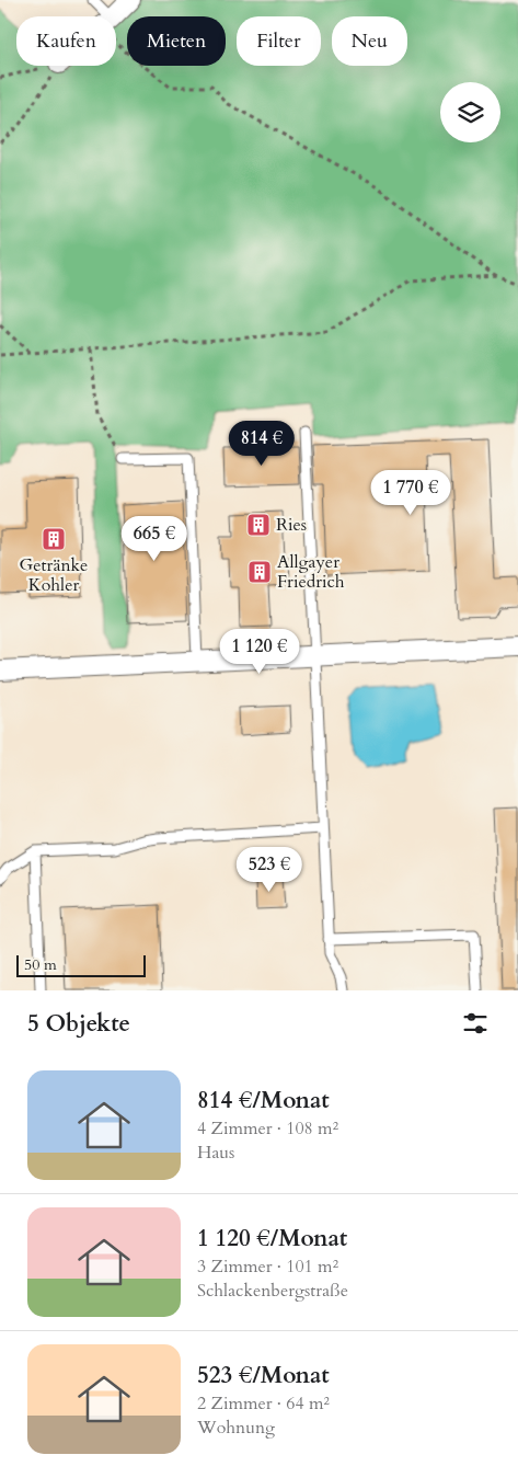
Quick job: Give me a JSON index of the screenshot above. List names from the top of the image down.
{
  "places": {
    "building": ["Ries", "Getränke Kohler", "Allgayer Friedrich"]
  },
  "scale_bar": "50 m",
  "page": {
    "chip": [
      "Kaufen",
      "Mieten",
      "Filter",
      "Neu"
    ],
    "price": [
      "814 €",
      "1 770 €",
      "665 €",
      "1 120 €",
      "523 €"
    ],
    "scale": "50 m",
    "heading": "5 Objekte",
    "list": [
      {
        "name": "814 €/Monat",
        "note": "4 Zimmer · 108 m² · Haus"
      },
      {
        "name": "1 120 €/Monat",
        "note": "3 Zimmer · 101 m² · Schlackenbergstraße"
      },
      {
        "name": "523 €/Monat",
        "note": "2 Zimmer · 64 m² · Wohnung"
      }
    ]
  }
}
